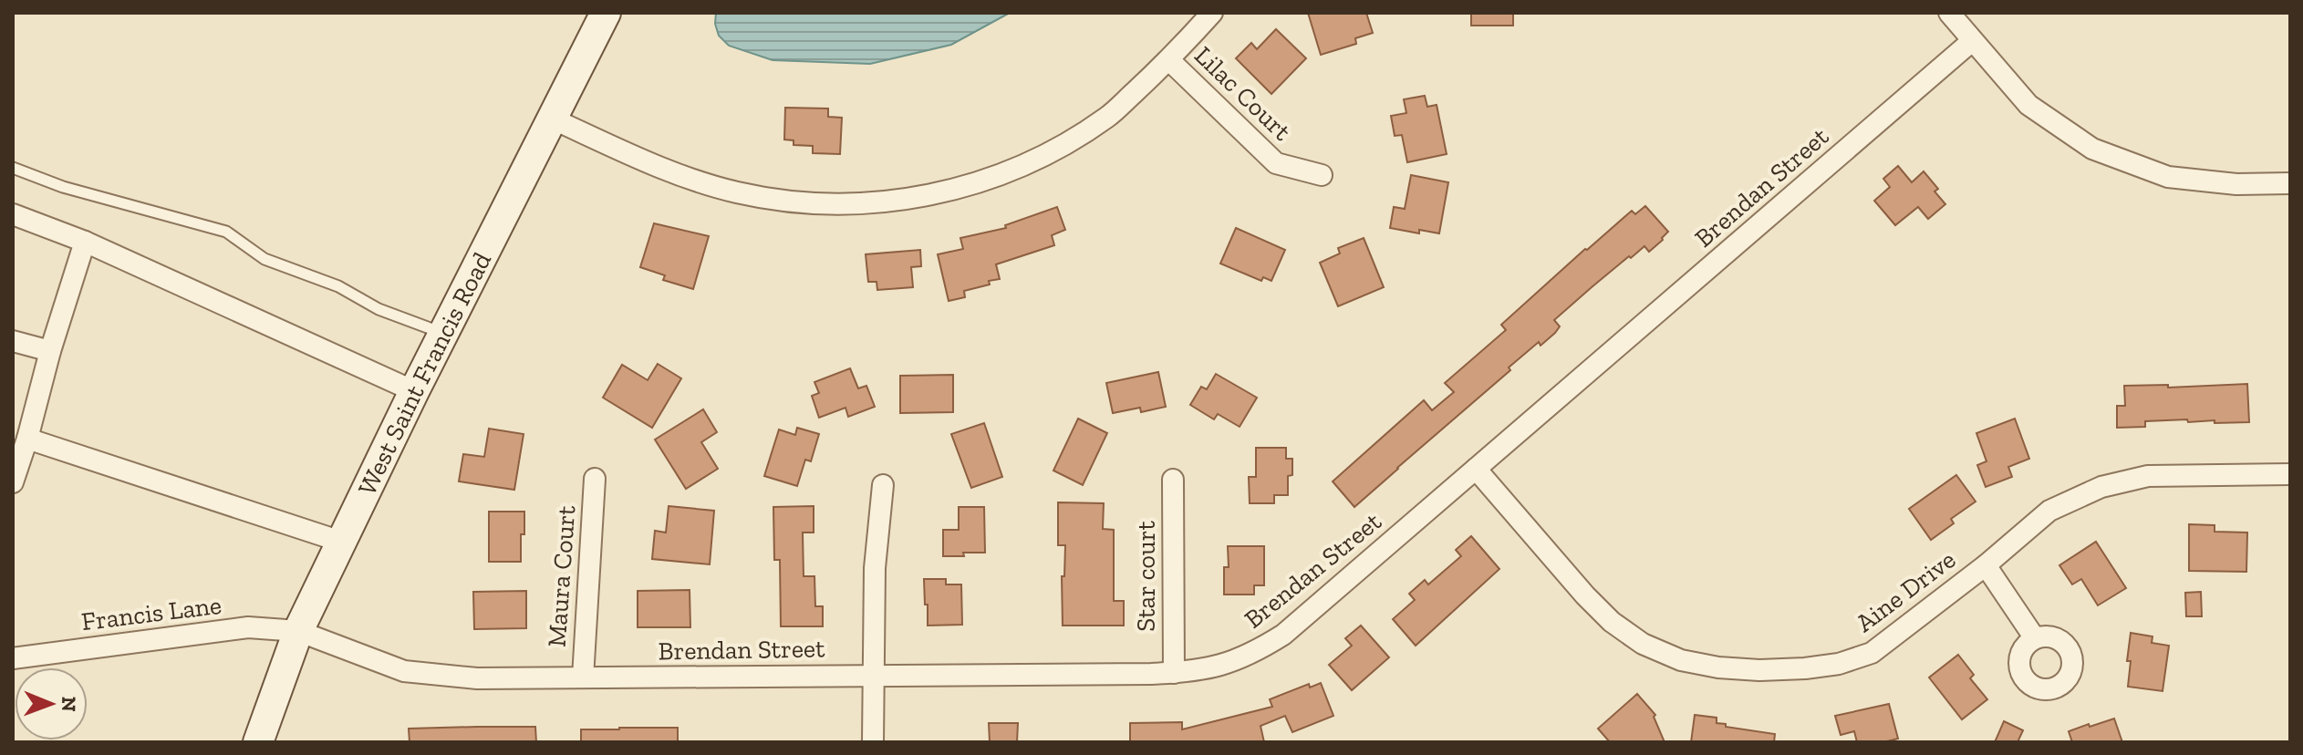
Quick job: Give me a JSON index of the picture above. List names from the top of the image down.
{
  "streets": {
    "street": [
      "Lilac Court",
      "Brendan Street",
      "West Saint Francis Road",
      "Maura Court",
      "Star court",
      "Aine Drive",
      "Francis Lane"
    ]
  },
  "crossings": [
    ["Brendan Street", "West Saint Francis Road"],
    ["Brendan Street", "Maura Court"],
    ["Brendan Street", "Star court"],
    ["Brendan Street", "Aine Drive"],
    ["Brendan Street", "Francis Lane"],
    ["West Saint Francis Road", "Francis Lane"]
  ],
  "north": "right"
}
